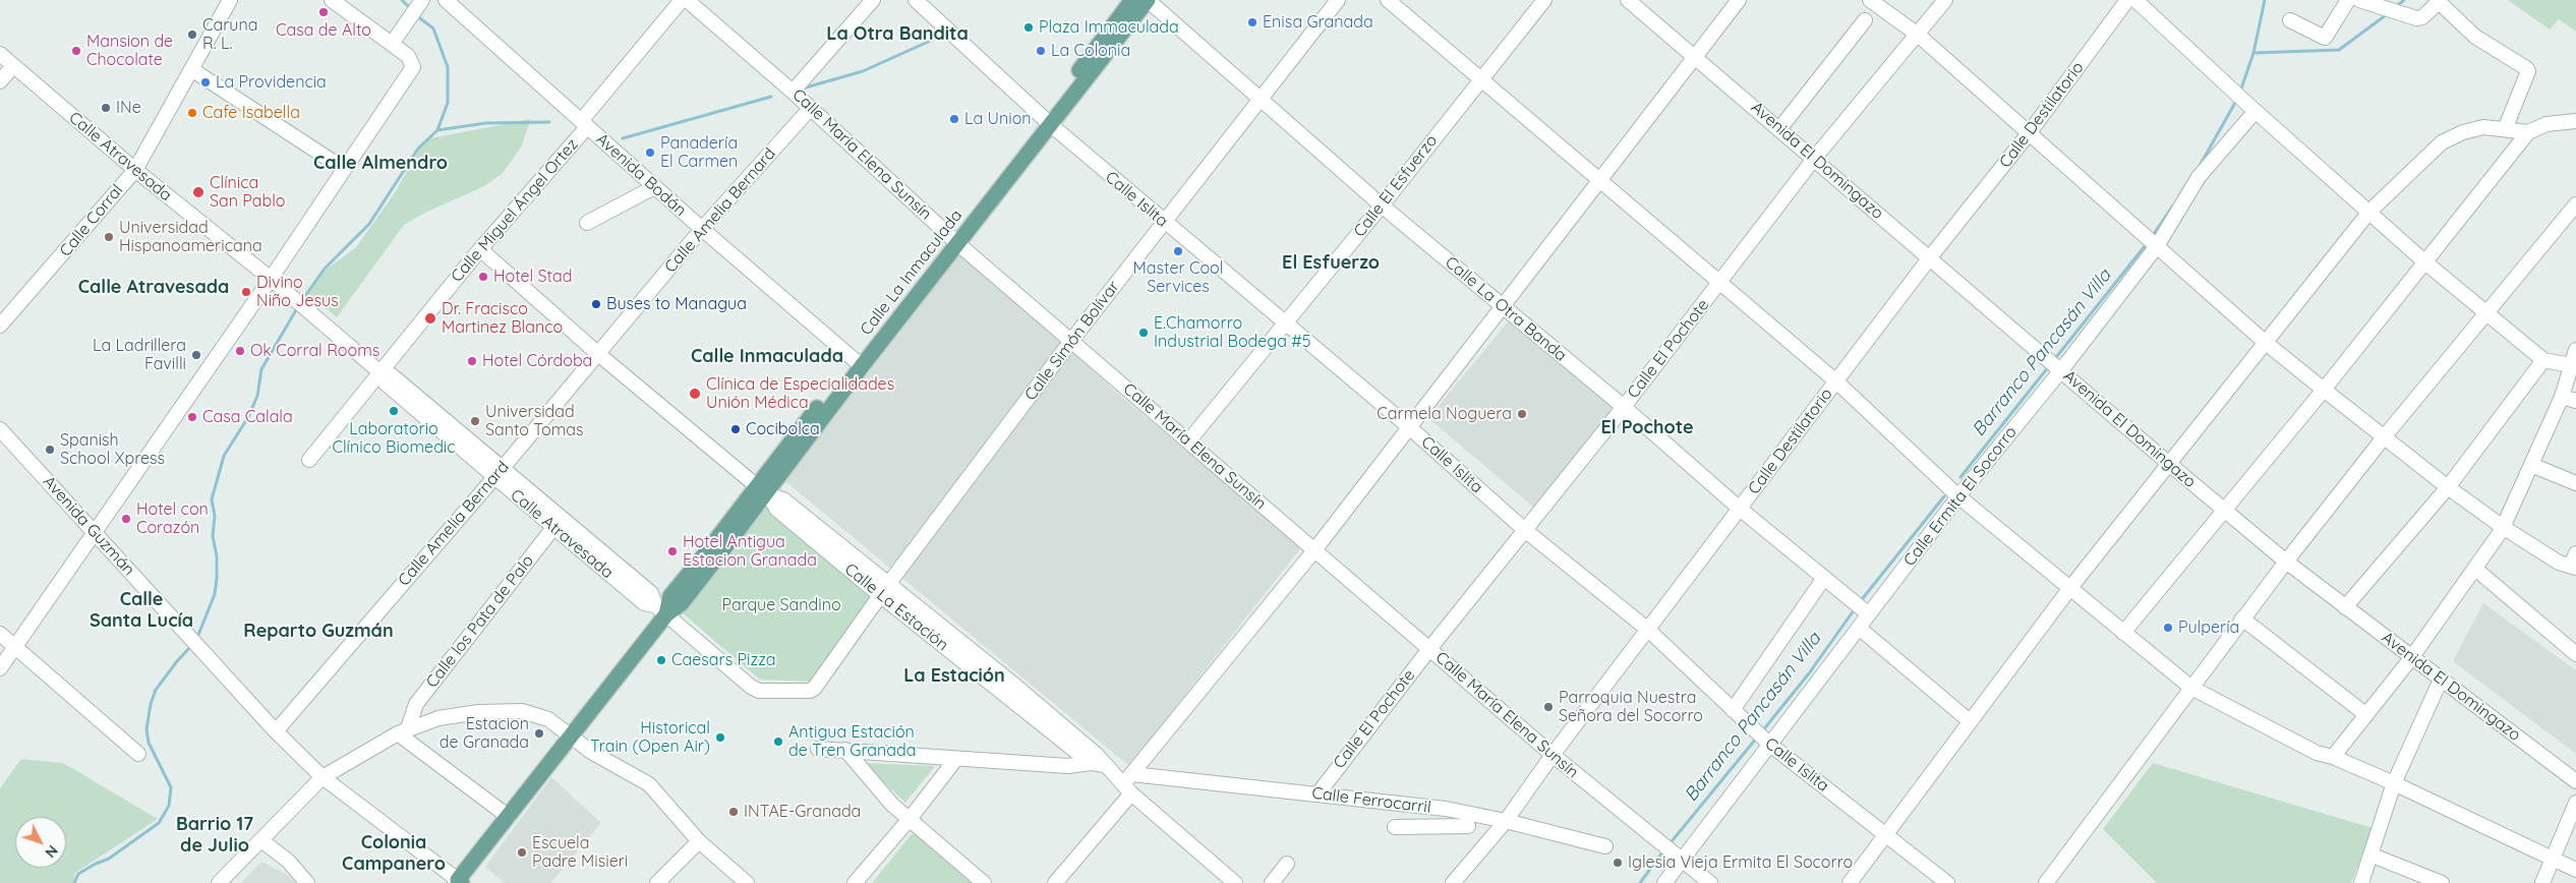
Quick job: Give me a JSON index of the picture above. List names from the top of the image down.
{
  "streets": {
    "main road": ["Calle La Inmaculada"],
    "street": [
      "Calle Destilatorio",
      "Calle María Elena Sunsín",
      "Calle Atravesada",
      "Avenida El Domingazo",
      "Avenida Bodán",
      "Calle El Esfuerzo",
      "Calle Islita",
      "Calle Miguel Ángel Ortez",
      "Calle Amelia Bernard",
      "Calle Corral",
      "Calle La Otra Banda",
      "Calle Simón Bolívar",
      "Calle El Pochote",
      "Calle Ermita El Socorro",
      "Avenida Guzmán",
      "Calle La Estación",
      "Calle los Pata de Palo",
      "Calle Ferrocarril"
    ]
  },
  "crossings": [
    ["Calle Destilatorio", "Calle María Elena Sunsín"],
    ["Calle Destilatorio", "Avenida El Domingazo"],
    ["Calle Destilatorio", "Calle Islita"],
    ["Calle Destilatorio", "Calle La Otra Banda"],
    ["Calle Destilatorio", "Calle Ferrocarril"],
    ["Calle María Elena Sunsín", "Calle El Esfuerzo"],
    ["Calle María Elena Sunsín", "Calle Amelia Bernard"],
    ["Calle María Elena Sunsín", "Calle La Inmaculada"],
    ["Calle María Elena Sunsín", "Calle Simón Bolívar"],
    ["Calle María Elena Sunsín", "Calle El Pochote"],
    ["Calle María Elena Sunsín", "Calle Ermita El Socorro"],
    ["Calle Atravesada", "Calle Miguel Ángel Ortez"],
    ["Calle Atravesada", "Calle Amelia Bernard"],
    ["Calle Atravesada", "Calle Corral"],
    ["Calle Atravesada", "Calle La Inmaculada"],
    ["Calle Atravesada", "Calle Simón Bolívar"],
    ["Calle Atravesada", "Calle los Pata de Palo"],
    ["Avenida El Domingazo", "Calle El Pochote"],
    ["Avenida El Domingazo", "Calle Ermita El Socorro"],
    ["Avenida Bodán", "Calle Miguel Ángel Ortez"],
    ["Avenida Bodán", "Calle Amelia Bernard"],
    ["Avenida Bodán", "Calle La Inmaculada"],
    ["Calle El Esfuerzo", "Calle Islita"],
    ["Calle El Esfuerzo", "Calle La Otra Banda"],
    ["Calle Islita", "Calle La Inmaculada"],
    ["Calle Islita", "Calle Simón Bolívar"],
    ["Calle Islita", "Calle El Pochote"],
    ["Calle Islita", "Calle Ermita El Socorro"],
    ["Calle Miguel Ángel Ortez", "Calle La Estación"],
    ["Calle Amelia Bernard", "Avenida Guzmán"],
    ["Calle Amelia Bernard", "Calle La Estación"],
    ["Calle La Inmaculada", "Calle La Otra Banda"],
    ["Calle La Inmaculada", "Avenida Guzmán"],
    ["Calle La Inmaculada", "Calle La Estación"],
    ["Calle La Otra Banda", "Calle Simón Bolívar"],
    ["Calle La Otra Banda", "Calle El Pochote"],
    ["Calle La Otra Banda", "Calle Ermita El Socorro"],
    ["Calle Simón Bolívar", "Calle La Estación"],
    ["Calle El Pochote", "Calle Ferrocarril"],
    ["Calle La Estación", "Calle Ferrocarril"]
  ],
  "districts": [
    "La Otra Bandita",
    "Calle Almendro",
    "El Esfuerzo",
    "Calle Atravesada",
    "Calle Inmaculada",
    "El Pochote",
    "Calle Santa Lucía",
    "Reparto Guzmán",
    "La Estación",
    "Barrio 17 de Julio",
    "Colonia Campanero"
  ],
  "water": ["Barranco Pancasán Villa"],
  "parks": ["Parque Sandino"],
  "places": [
    "Casa de Alto",
    "Enisa Granada",
    "Plaza Immaculada",
    "Caruna R. L.",
    "Mansion de Chocolate",
    "La Colonia",
    "La Providencia",
    "INe",
    "Cafe Isabella",
    "La Union",
    "Panadería El Carmen",
    "Clínica San Pablo",
    "Universidad Hispanoamericana",
    "Master Cool Services",
    "Hotel Stad",
    "Divino Niño Jesus",
    "Buses to Managua",
    "Dr. Fracisco Martinez Blanco",
    "E.Chamorro Industrial Bodega #5",
    "Ok Corral Rooms",
    "La Ladrillera Favilli",
    "Hotel Córdoba",
    "Clínica de Especialidades Unión Médica",
    "Laboratorio Clínico Biomedic",
    "Carmela Noguera",
    "Casa Calala",
    "Universidad Santo Tomas",
    "Cocibolca",
    "Spanish School Xpress",
    "Hotel con Corazón",
    "Hotel Antigua Estacion Granada",
    "Pulpería",
    "Caesars Pizza",
    "Parroquia Nuestra Señora del Socorro",
    "Estacion de Granada",
    "Historical Train (Open Air)",
    "Antigua Estación de Tren Granada",
    "INTAE-Granada",
    "Escuela Padre Misieri",
    "Iglesia Vieja Ermita El Socorro"
  ],
  "north": "bottom right"
}
